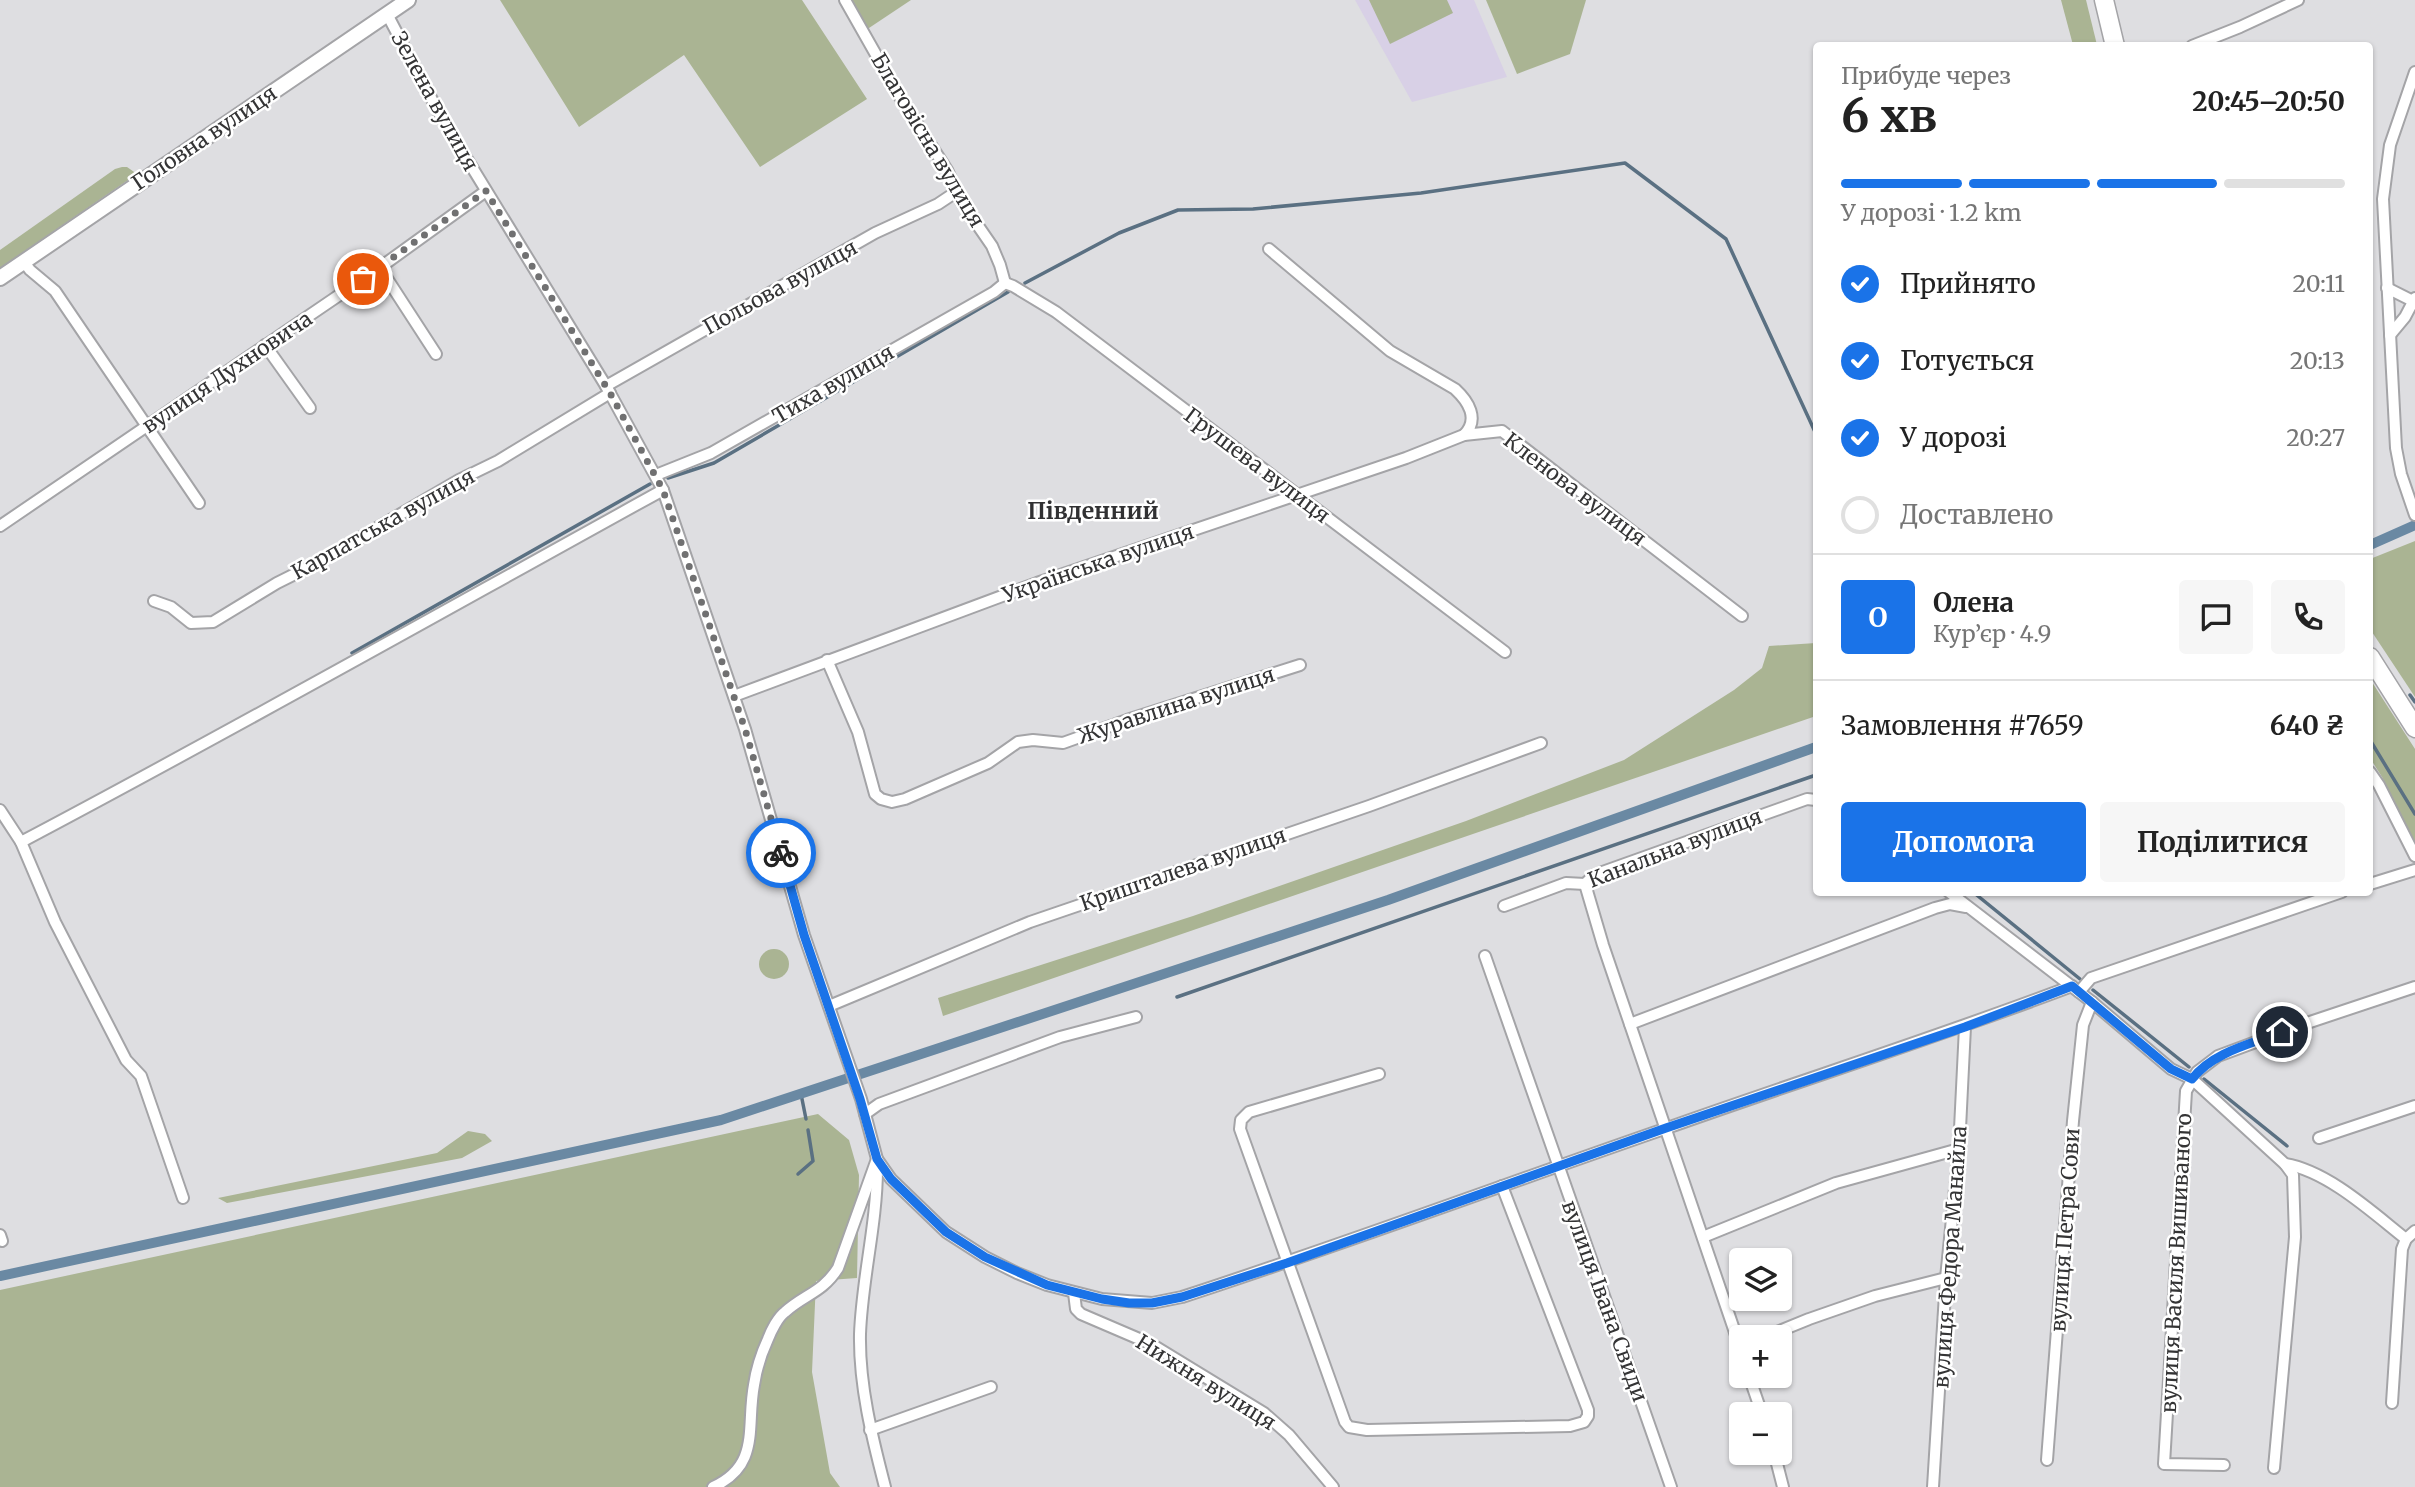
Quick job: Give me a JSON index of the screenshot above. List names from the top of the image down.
{
  "streets": {
    "main road": ["Головна вулиця"],
    "street": [
      "Зелена вулиця",
      "Благовісна вулиця",
      "Польова вулиця",
      "вулиця Духновича",
      "Тиха вулиця",
      "Грушева вулиця",
      "Кленова вулиця",
      "Карпатська вулиця",
      "Українська вулиця",
      "Журавлина вулиця",
      "Канальна вулиця",
      "Кришталева вулиця",
      "вулиця Петра Сови",
      "вулиця Федора Манайла",
      "вулиця Василя Вишиваного",
      "вулиця Івана Свиди",
      "Нижня вулиця"
    ]
  },
  "crossings": [
    ["Зелена вулиця", "Головна вулиця"],
    ["Зелена вулиця", "Польова вулиця"],
    ["Зелена вулиця", "вулиця Духновича"],
    ["Зелена вулиця", "Тиха вулиця"],
    ["Зелена вулиця", "Карпатська вулиця"],
    ["Зелена вулиця", "Українська вулиця"],
    ["Зелена вулиця", "Кришталева вулиця"],
    ["Благовісна вулиця", "Польова вулиця"],
    ["Благовісна вулиця", "Тиха вулиця"],
    ["Благовісна вулиця", "Грушева вулиця"],
    ["Польова вулиця", "Карпатська вулиця"],
    ["Тиха вулиця", "Грушева вулиця"],
    ["Грушева вулиця", "Українська вулиця"],
    ["Кленова вулиця", "Українська вулиця"],
    ["Українська вулиця", "Журавлина вулиця"]
  ],
  "districts": ["Південний"],
  "page": {
    "heading": ["6 хв", "Прибуде через", "20:45–20:50"],
    "panel": [
      "Олена",
      "Кур’єр · 4.9",
      "Замовлення #7659",
      "640 ₴"
    ],
    "bar": "У дорозі · 1.2 km",
    "list": [
      ["Прийнято", "20:11"],
      ["Готується", "20:13"],
      ["У дорозі", "20:27"],
      "Доставлено"
    ],
    "round": "О",
    "buttons": ["Допомога", "Поділитися"],
    "map_buttons": ["+", "−"]
  }
}
